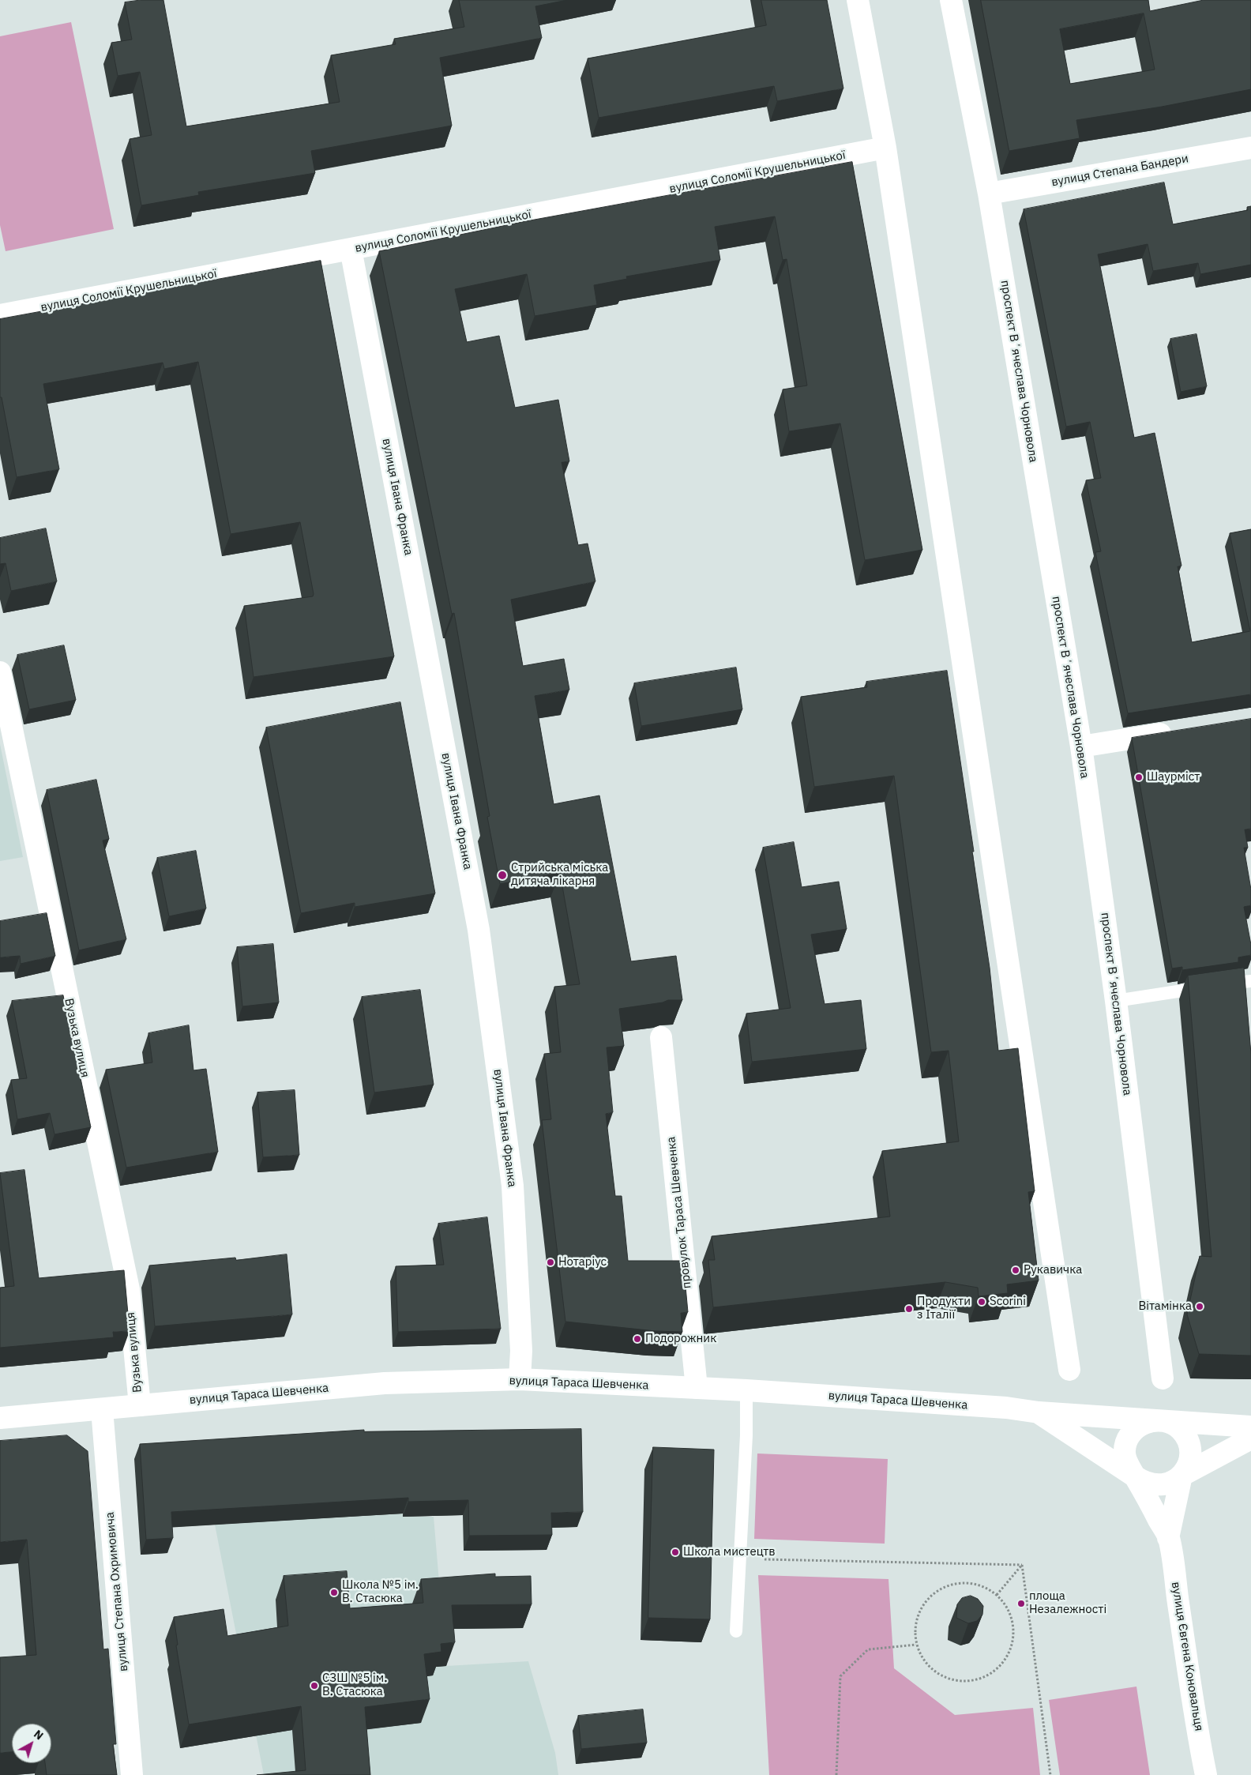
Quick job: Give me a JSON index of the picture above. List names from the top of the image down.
{
  "streets": {
    "street": [
      "вулиця Степана Бандери",
      "вулиця Соломії Крушельницької",
      "проспект Вʼячеслава Чорновола",
      "вулиця Івана Франка",
      "Вузька вулиця",
      "провулок Тараса Шевченка",
      "вулиця Тараса Шевченка",
      "вулиця Степана Охримовича",
      "вулиця Євгена Коновальця"
    ]
  },
  "crossings": [
    ["вулиця Степана Бандери", "проспект Вʼячеслава Чорновола"],
    ["вулиця Соломії Крушельницької", "вулиця Івана Франка"],
    ["вулиця Івана Франка", "вулиця Тараса Шевченка"],
    ["Вузька вулиця", "вулиця Тараса Шевченка"],
    ["провулок Тараса Шевченка", "вулиця Тараса Шевченка"],
    ["вулиця Тараса Шевченка", "вулиця Степана Охримовича"],
    ["вулиця Тараса Шевченка", "вулиця Євгена Коновальця"]
  ],
  "places": [
    "Шаурміст",
    "Стрийська міська дитяча лікарня",
    "Нотаріус",
    "Рукавичка",
    "Scorini",
    "Вітамінка",
    "Продукти з Італії",
    "Подорожник",
    "Школа мистецтв",
    "Школа №5 ім. В. Стасюка",
    "площа Незалежності",
    "СЗШ №5 ім. В. Стасюка"
  ],
  "north": "top right"
}
